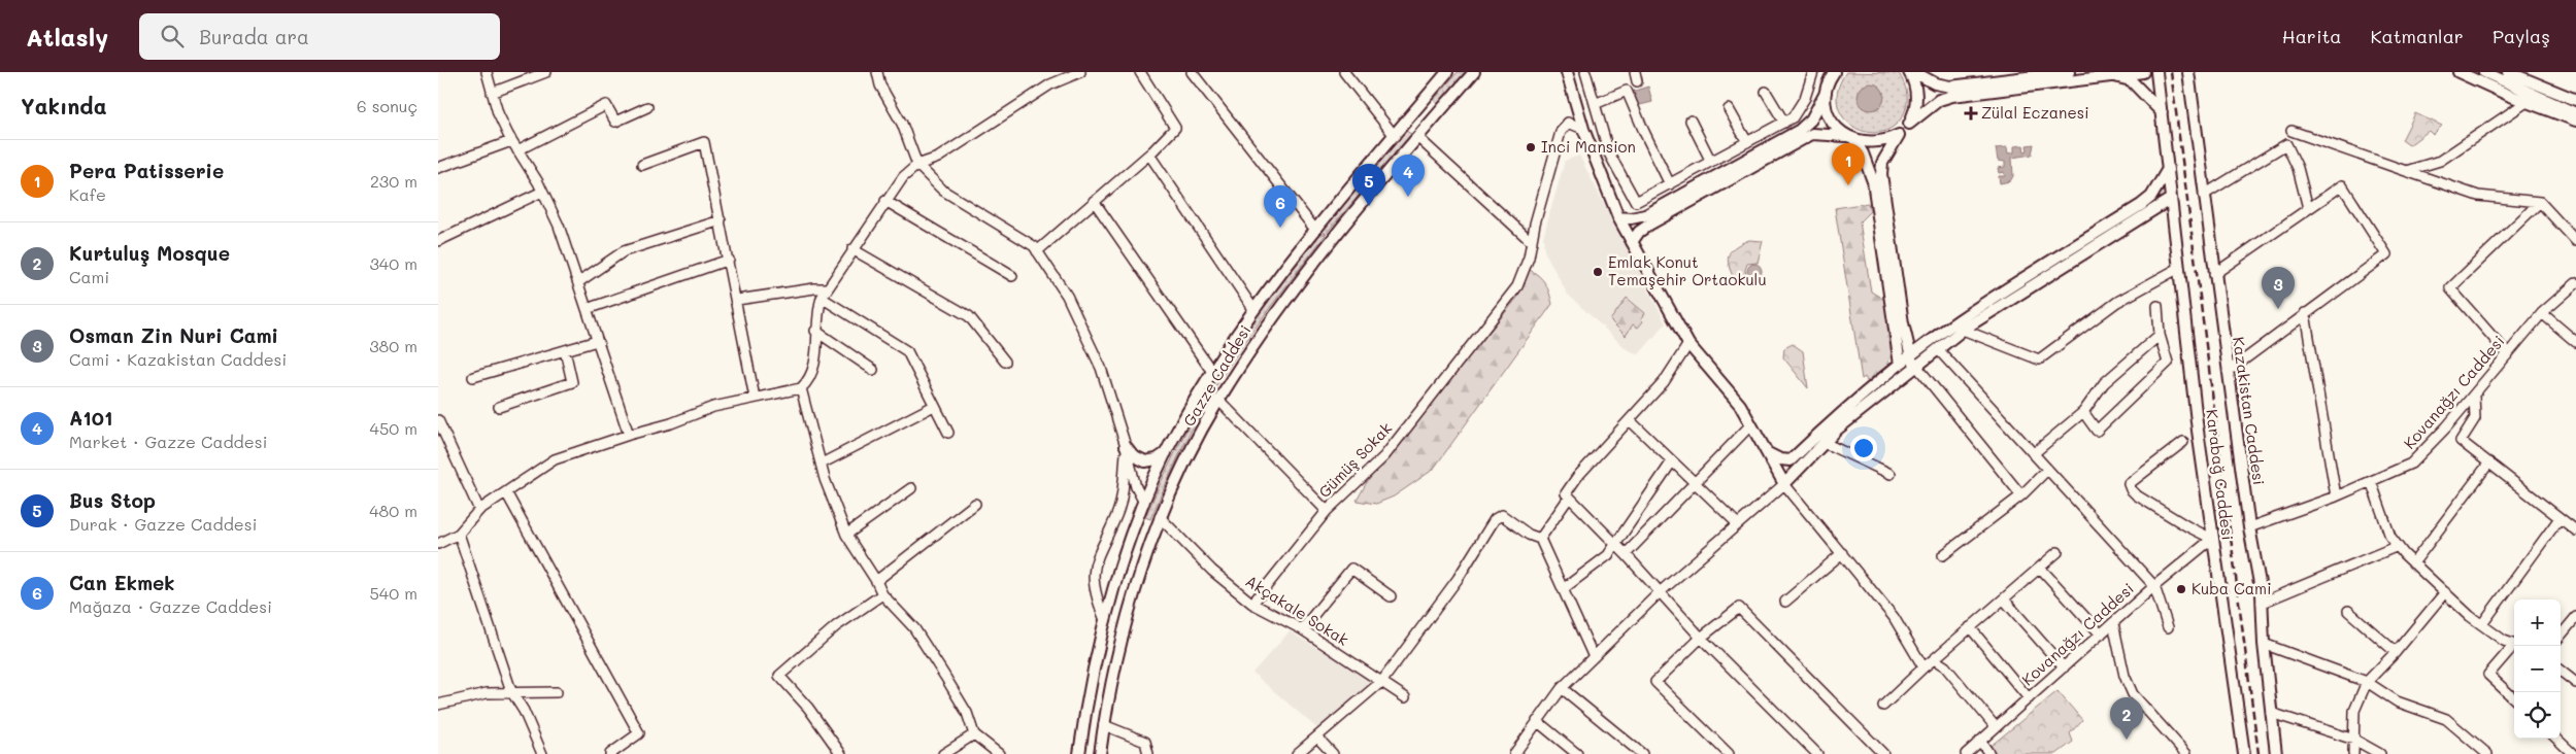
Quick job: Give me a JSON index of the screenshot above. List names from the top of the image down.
{
  "streets": {
    "main road": ["Gazze Caddesi", "Kazakistan Caddesi", "Karabağ Caddesi"],
    "street": ["Kovanağzı Caddesi", "Gümüş Sokak", "Akçakale Sokak"]
  },
  "crossings": [
    ["Gazze Caddesi", "Akçakale Sokak"],
    ["Kovanağzı Caddesi", "Kazakistan Caddesi"],
    ["Kovanağzı Caddesi", "Karabağ Caddesi"],
    ["Gümüş Sokak", "Akçakale Sokak"]
  ],
  "places": {
    "health": ["Zülal Eczanesi"],
    "other": ["Inci Mansion", "Emlak Konut Temaşehir Ortaokulu", "Kuba Cami"]
  },
  "page": {
    "header": "Atlasly",
    "search": "Burada ara",
    "nav": ["Harita", "Katmanlar", "Paylaş"],
    "heading": ["Yakında", "6 sonuç"],
    "list": [
      {
        "mark": "1",
        "name": "Pera Patisserie",
        "note": "Kafe",
        "value": "230 m"
      },
      {
        "mark": "2",
        "name": "Kurtuluş Mosque",
        "note": "Cami",
        "value": "340 m"
      },
      {
        "mark": "3",
        "name": "Osman Zin Nuri Cami",
        "note": "Cami · Kazakistan Caddesi",
        "value": "380 m"
      },
      {
        "mark": "4",
        "name": "A101",
        "note": "Market · Gazze Caddesi",
        "value": "450 m"
      },
      {
        "mark": "5",
        "name": "Bus Stop",
        "note": "Durak · Gazze Caddesi",
        "value": "480 m"
      },
      {
        "mark": "6",
        "name": "Can Ekmek",
        "note": "Mağaza · Gazze Caddesi",
        "value": "540 m"
      }
    ],
    "pins": [
      "1",
      "4",
      "5",
      "6",
      "3",
      "2"
    ],
    "map_buttons": ["+", "−"]
  }
}
